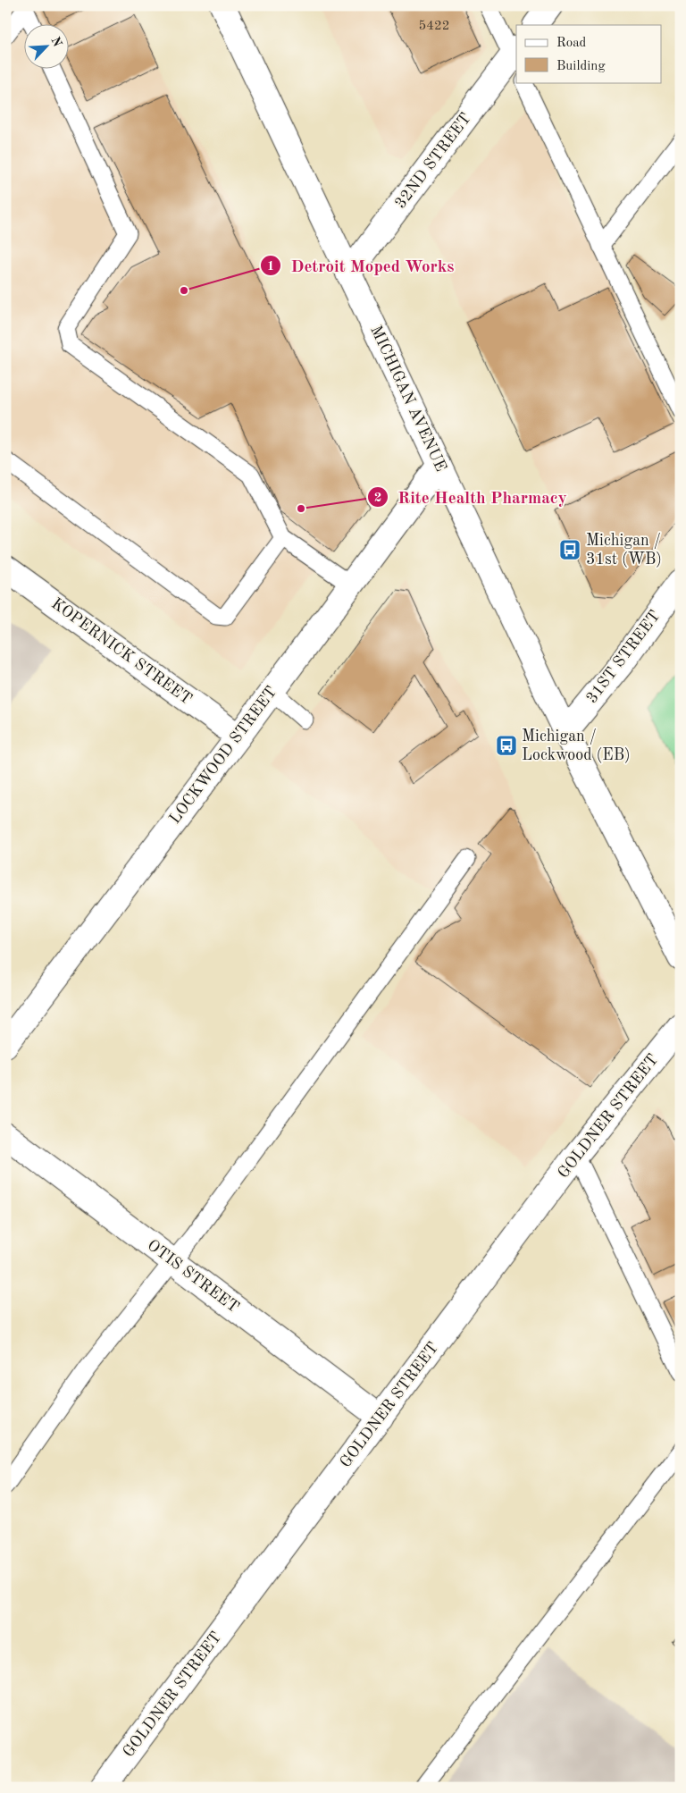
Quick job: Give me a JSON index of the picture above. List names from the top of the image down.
{
  "streets": {
    "street": [
      "32ND STREET",
      "MICHIGAN AVENUE",
      "KOPERNICK STREET",
      "31ST STREET",
      "LOCKWOOD STREET",
      "GOLDNER STREET",
      "OTIS STREET"
    ]
  },
  "crossings": [
    ["32ND STREET", "MICHIGAN AVENUE"],
    ["MICHIGAN AVENUE", "31ST STREET"],
    ["MICHIGAN AVENUE", "LOCKWOOD STREET"],
    ["KOPERNICK STREET", "LOCKWOOD STREET"],
    ["GOLDNER STREET", "OTIS STREET"]
  ],
  "places": {
    "other": ["Detroit Moped Works", "Rite Health Pharmacy"],
    "bus stop": ["Michigan / 31st (WB)", "Michigan / Lockwood (EB)"]
  },
  "house_numbers": ["5422"],
  "legend": ["Road", "Building"],
  "north": "top right"
}
